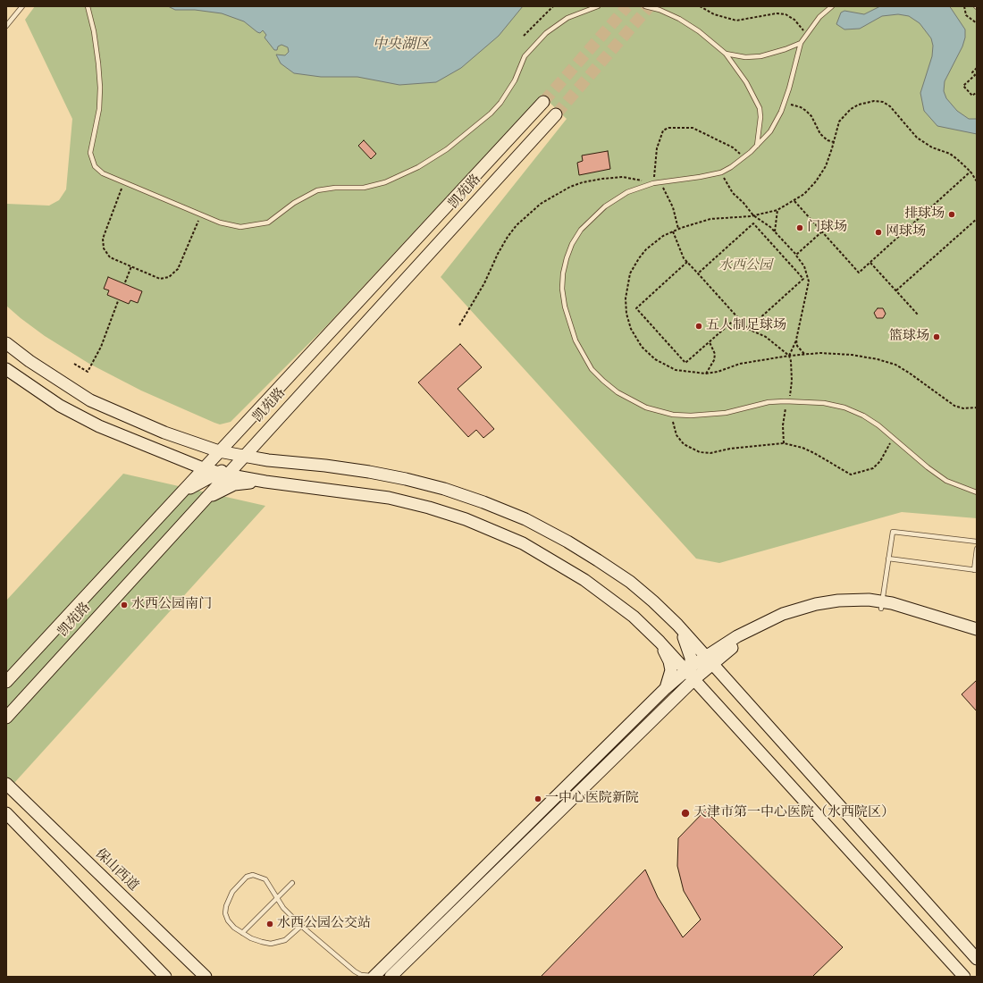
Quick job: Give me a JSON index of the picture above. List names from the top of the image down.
{
  "streets": {
    "main road": ["凯苑路", "保山西道"]
  },
  "water": ["中央湖区"],
  "parks": ["水西公园"],
  "places": [
    "排球场",
    "‌门球场‌",
    "网球场",
    "五人制足球场",
    "篮球场",
    "水西公园南门",
    "一中心医院新院",
    "天津市第一中心医院（水西院区）",
    "水西公园公交站"
  ]
}
